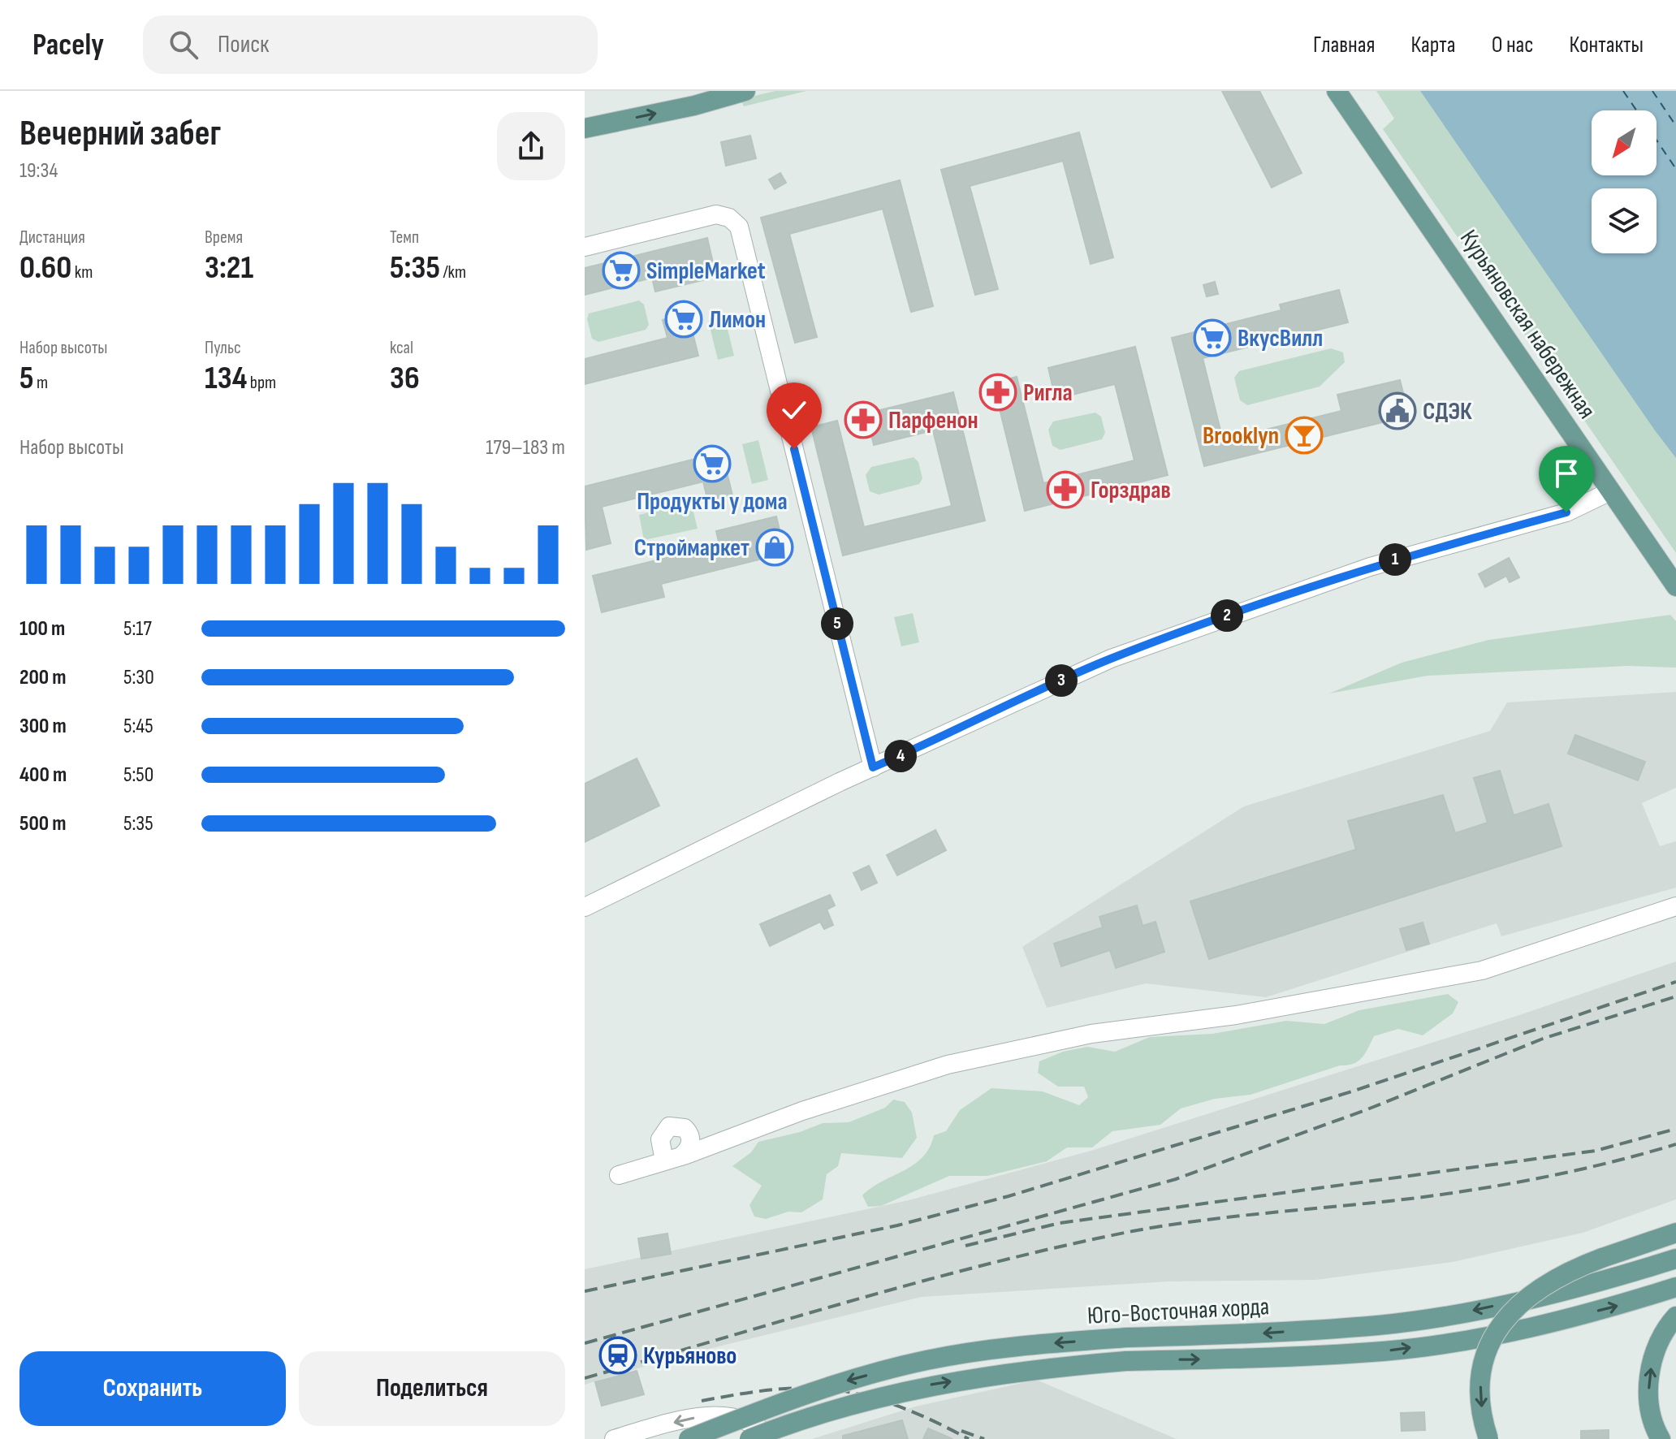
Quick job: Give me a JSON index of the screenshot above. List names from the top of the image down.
{
  "streets": {
    "main road": ["Курьяновская набережная", "Юго-Восточная хорда"]
  },
  "places": {
    "supermarket": [
      "SimpleMarket",
      "Лимон",
      "ВкусВилл",
      "Продукты у дома"
    ],
    "pharmacy": ["Ригла", "Парфенон", "Горздрав"],
    "public building": ["СДЭК"],
    "bar": ["Brooklyn"],
    "shop": ["Строймаркет"],
    "station": ["Курьяново"]
  },
  "north": "bottom left",
  "page": {
    "header": "Pacely",
    "search": "Поиск",
    "nav": [
      "Главная",
      "Карта",
      "О нас",
      "Контакты"
    ],
    "heading": ["Вечерний забег", "19:34"],
    "stats": [
      ["Дистанция", "0.60 km"],
      ["Время", "3:21"],
      ["Темп", "5:35 /km"],
      ["Набор высоты", "5 m"],
      ["Пульс", "134 bpm"],
      ["kcal", "36"]
    ],
    "chart": ["Набор высоты", "179–183 m"],
    "pins": [
      "1",
      "2",
      "5",
      "3",
      "4"
    ],
    "list": [
      {
        "name": "100 m",
        "note": "5:17"
      },
      {
        "name": "200 m",
        "note": "5:30"
      },
      {
        "name": "300 m",
        "note": "5:45"
      },
      {
        "name": "400 m",
        "note": "5:50"
      },
      {
        "name": "500 m",
        "note": "5:35"
      }
    ],
    "buttons": ["Сохранить", "Поделиться"]
  }
}
